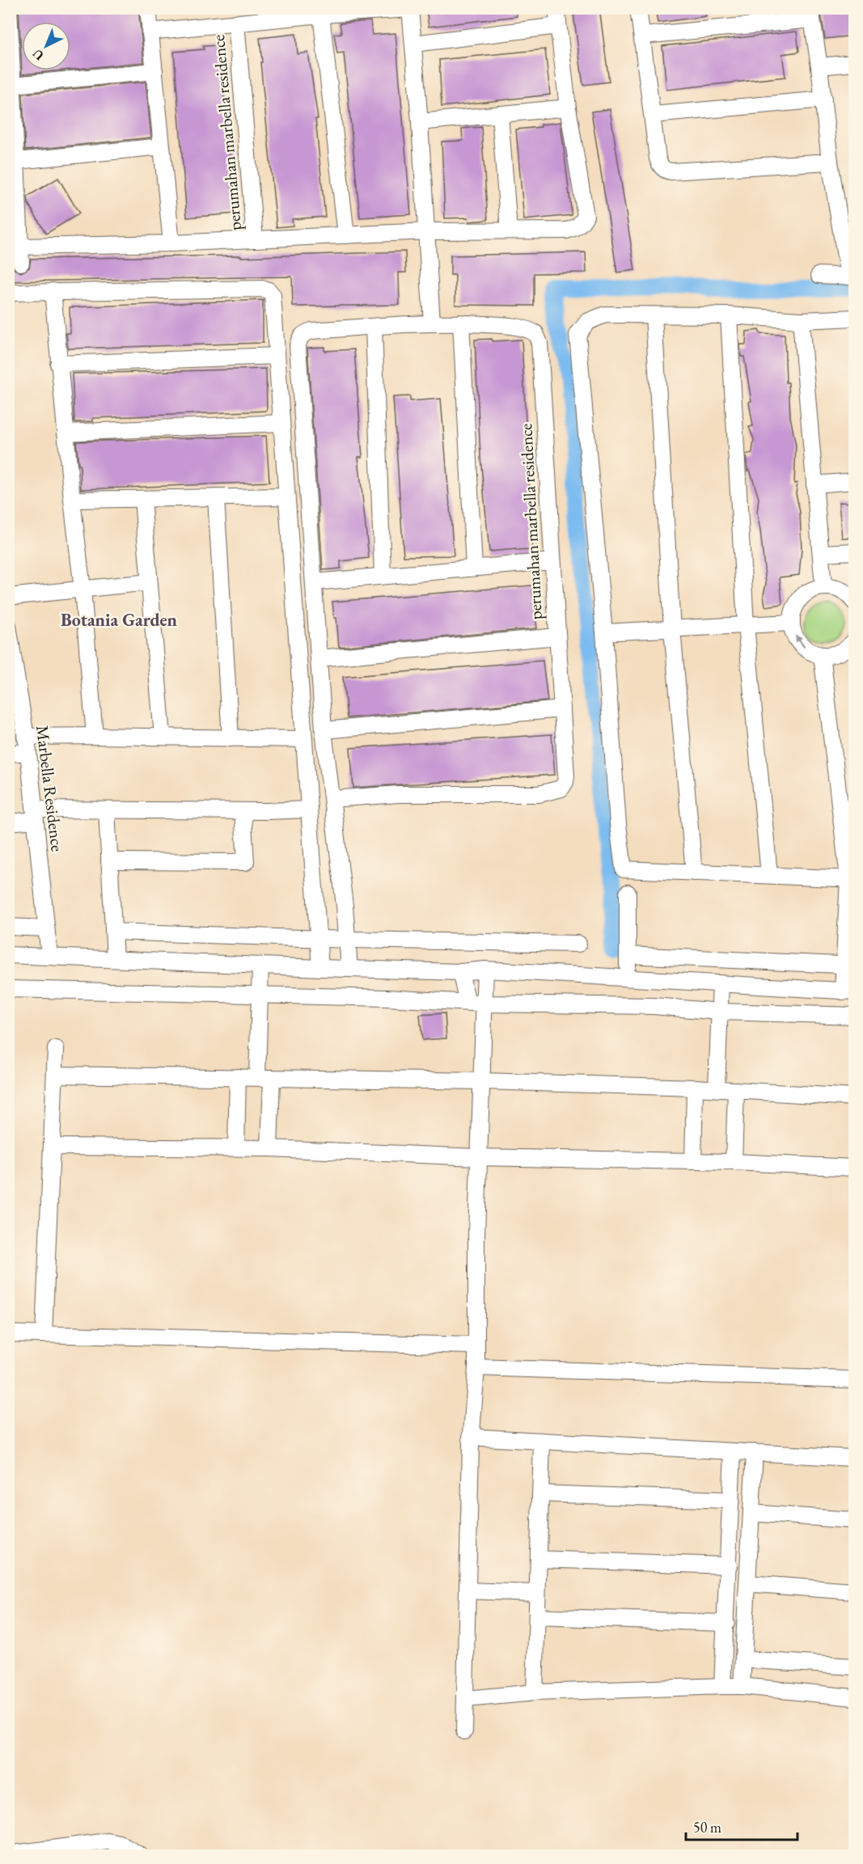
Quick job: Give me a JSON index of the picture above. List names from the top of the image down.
{
  "streets": {
    "street": ["perumahan marbella residence", "Marbella Residence"]
  },
  "districts": ["Botania Garden"],
  "scale_bar": "50 m",
  "north": "bottom left"
}
